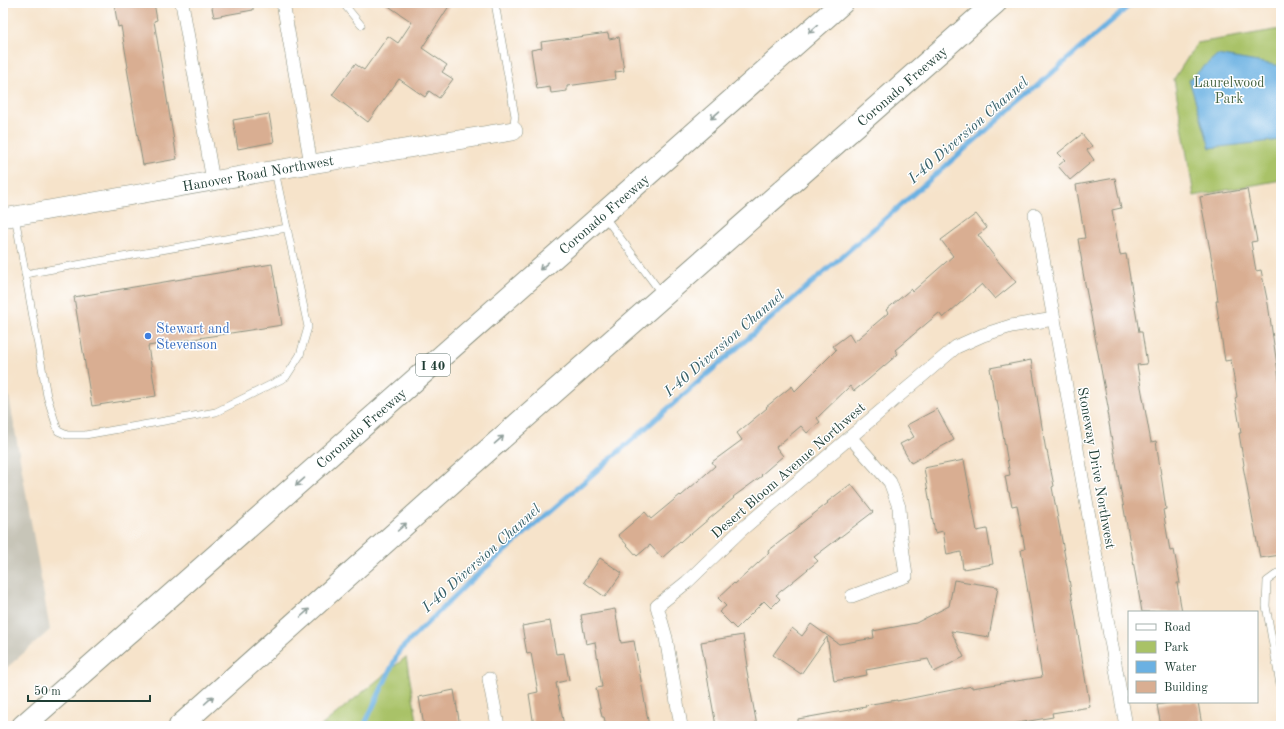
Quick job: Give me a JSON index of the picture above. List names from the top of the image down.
{
  "streets": {
    "highway": ["Coronado Freeway", "I 40"],
    "street": ["Hanover Road Northwest", "Stoneway Drive Northwest", "Desert Bloom Avenue Northwest"]
  },
  "crossings": [
    ["Stoneway Drive Northwest", "Desert Bloom Avenue Northwest"]
  ],
  "water": ["I-40 Diversion Channel"],
  "parks": ["Laurelwood Park"],
  "places": ["Stewart and Stevenson"],
  "legend": [
    "Road",
    "Park",
    "Water",
    "Building"
  ],
  "scale_bar": "50 m"
}
